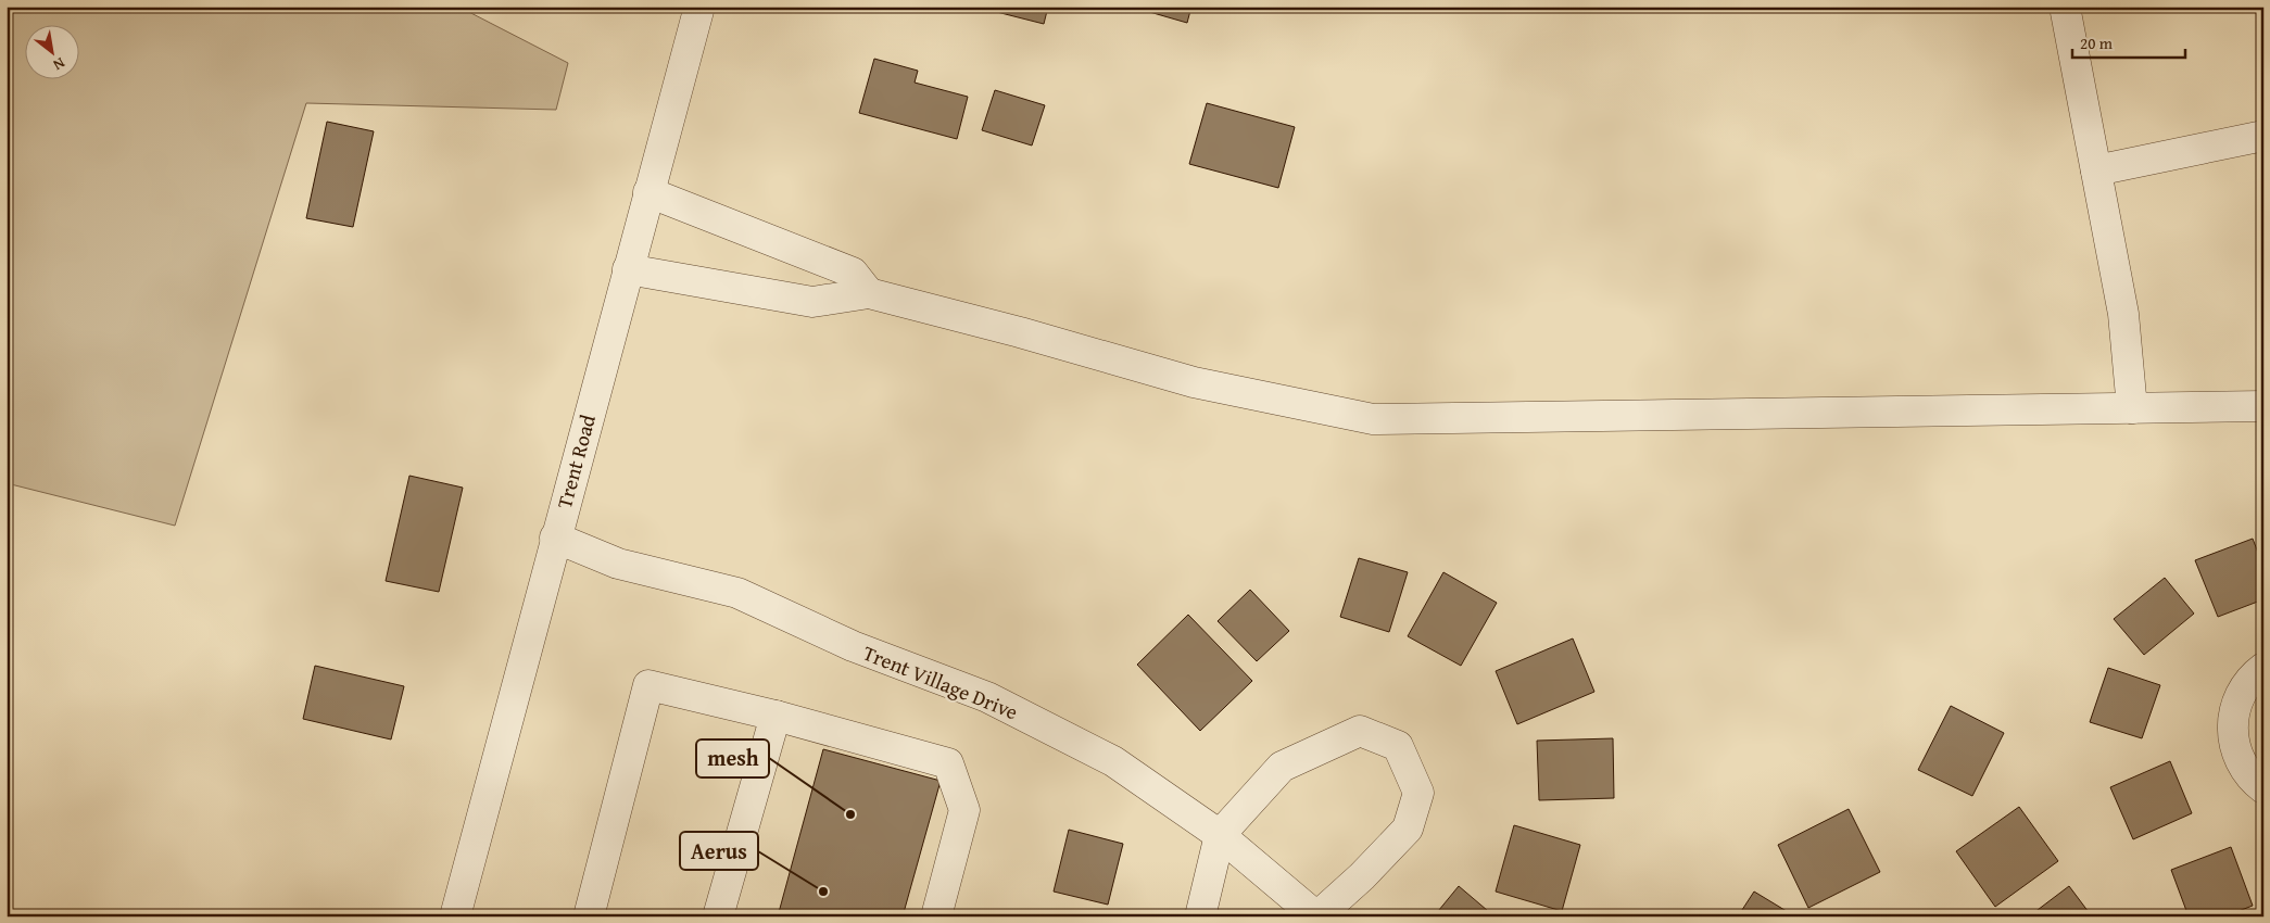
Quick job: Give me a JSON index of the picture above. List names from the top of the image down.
{
  "streets": {
    "street": ["Trent Road", "Trent Village Drive"]
  },
  "crossings": [
    ["Trent Road", "Trent Village Drive"]
  ],
  "places": ["mesh", "Aerus"],
  "scale_bar": "20 m",
  "north": "bottom right"
}
